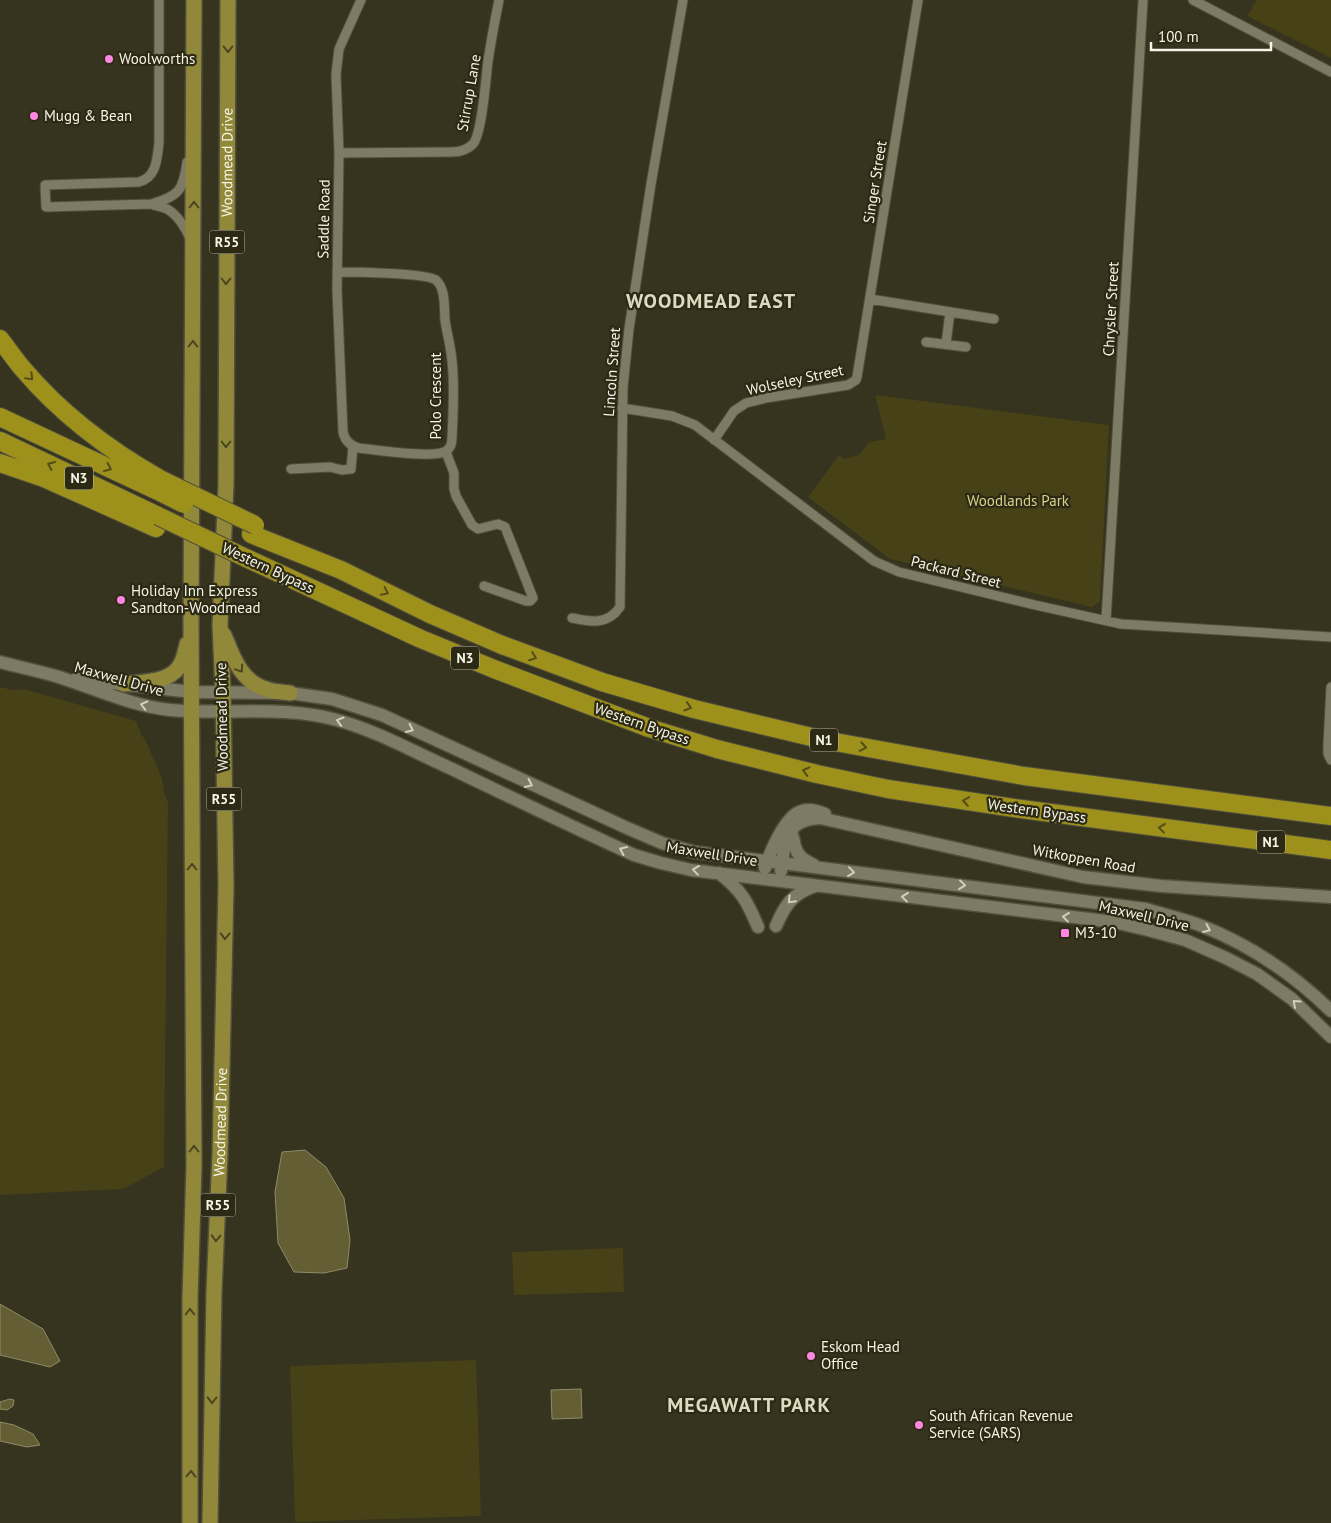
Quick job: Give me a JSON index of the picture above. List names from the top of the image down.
{
  "streets": {
    "highway": ["N3", "Western Bypass", "N1"],
    "main road": [
      "Woodmead Drive",
      "R55",
      "Maxwell Drive",
      "Witkoppen Road"
    ],
    "street": [
      "Stirrup Lane",
      "Singer Street",
      "Saddle Road",
      "Chrysler Street",
      "Lincoln Street",
      "Wolseley Street",
      "Polo Crescent",
      "Packard Street"
    ]
  },
  "crossings": [
    ["Stirrup Lane", "Saddle Road"],
    ["Woodmead Drive", "Maxwell Drive"],
    ["Singer Street", "Wolseley Street"],
    ["Saddle Road", "Polo Crescent"],
    ["Chrysler Street", "Packard Street"],
    ["Lincoln Street", "Packard Street"],
    ["Wolseley Street", "Packard Street"],
    ["Maxwell Drive", "Witkoppen Road"]
  ],
  "districts": ["WOODMEAD EAST", "MEGAWATT PARK"],
  "parks": ["Woodlands Park"],
  "places": {
    "other": [
      "Woolworths",
      "Mugg & Bean",
      "Holiday Inn Express Sandton-Woodmead",
      "Eskom Head Office",
      "South African Revenue Service (SARS)"
    ],
    "transit": ["M3-10"]
  },
  "scale_bar": "100 m"
}
